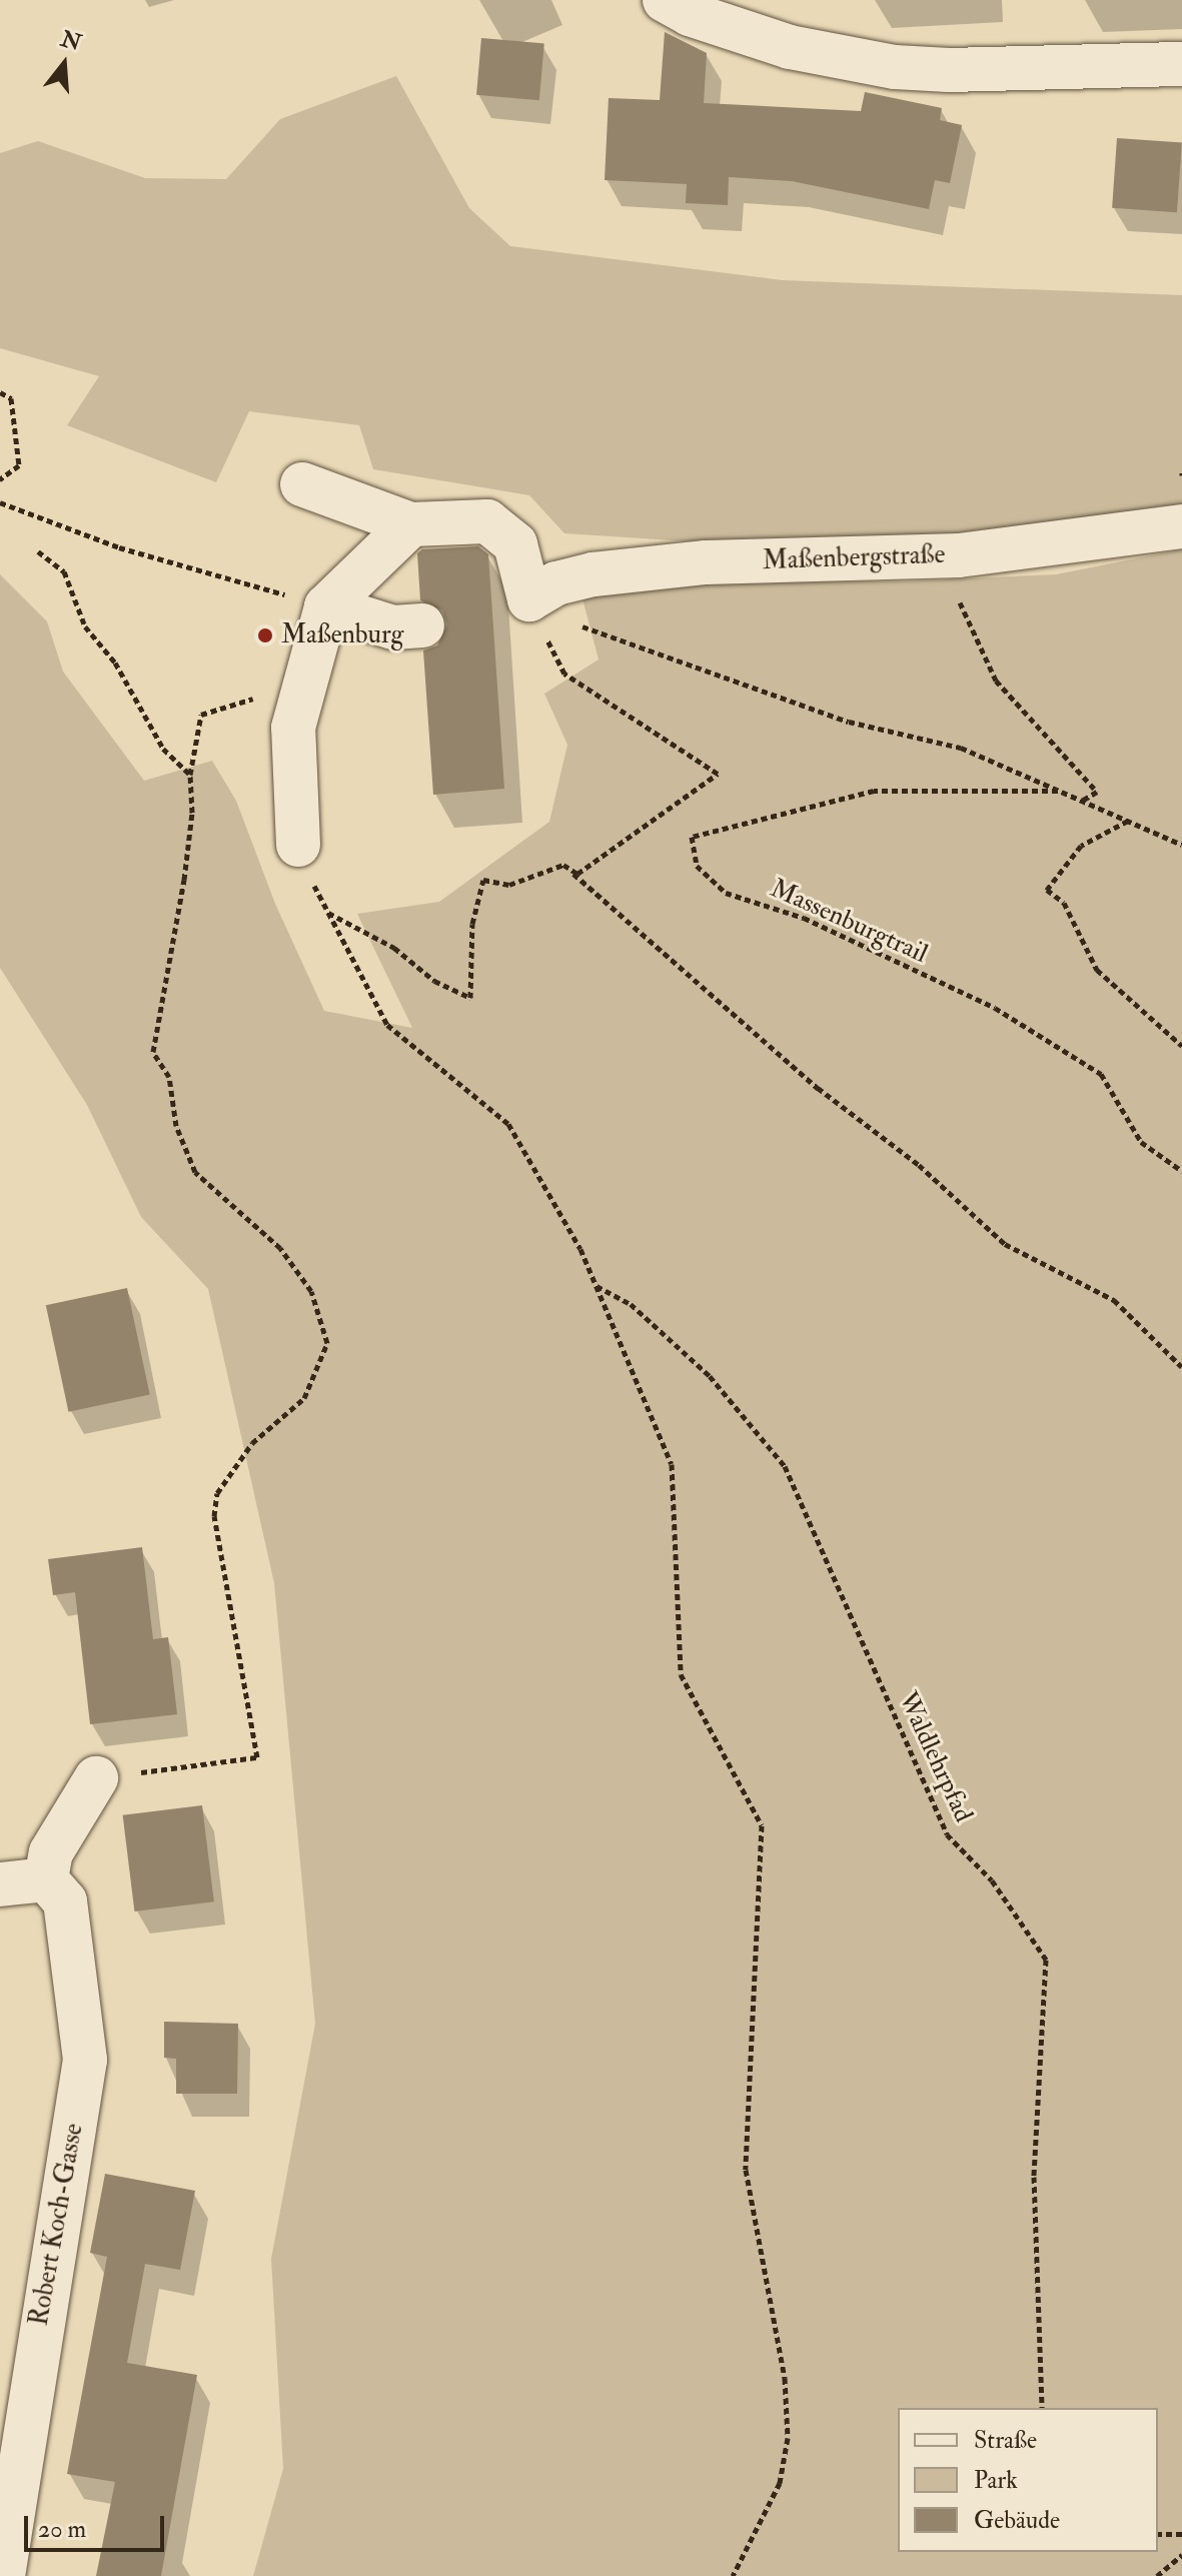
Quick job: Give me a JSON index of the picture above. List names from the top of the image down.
{
  "streets": {
    "street": ["Maßenbergstraße", "Robert Koch-Gasse"],
    "path": ["Massenburgtrail", "Waldlehrpfad"]
  },
  "places": ["Maßenburg"],
  "legend": ["Straße", "Park", "Gebäude"],
  "scale_bar": "20 m",
  "north": "top"
}
